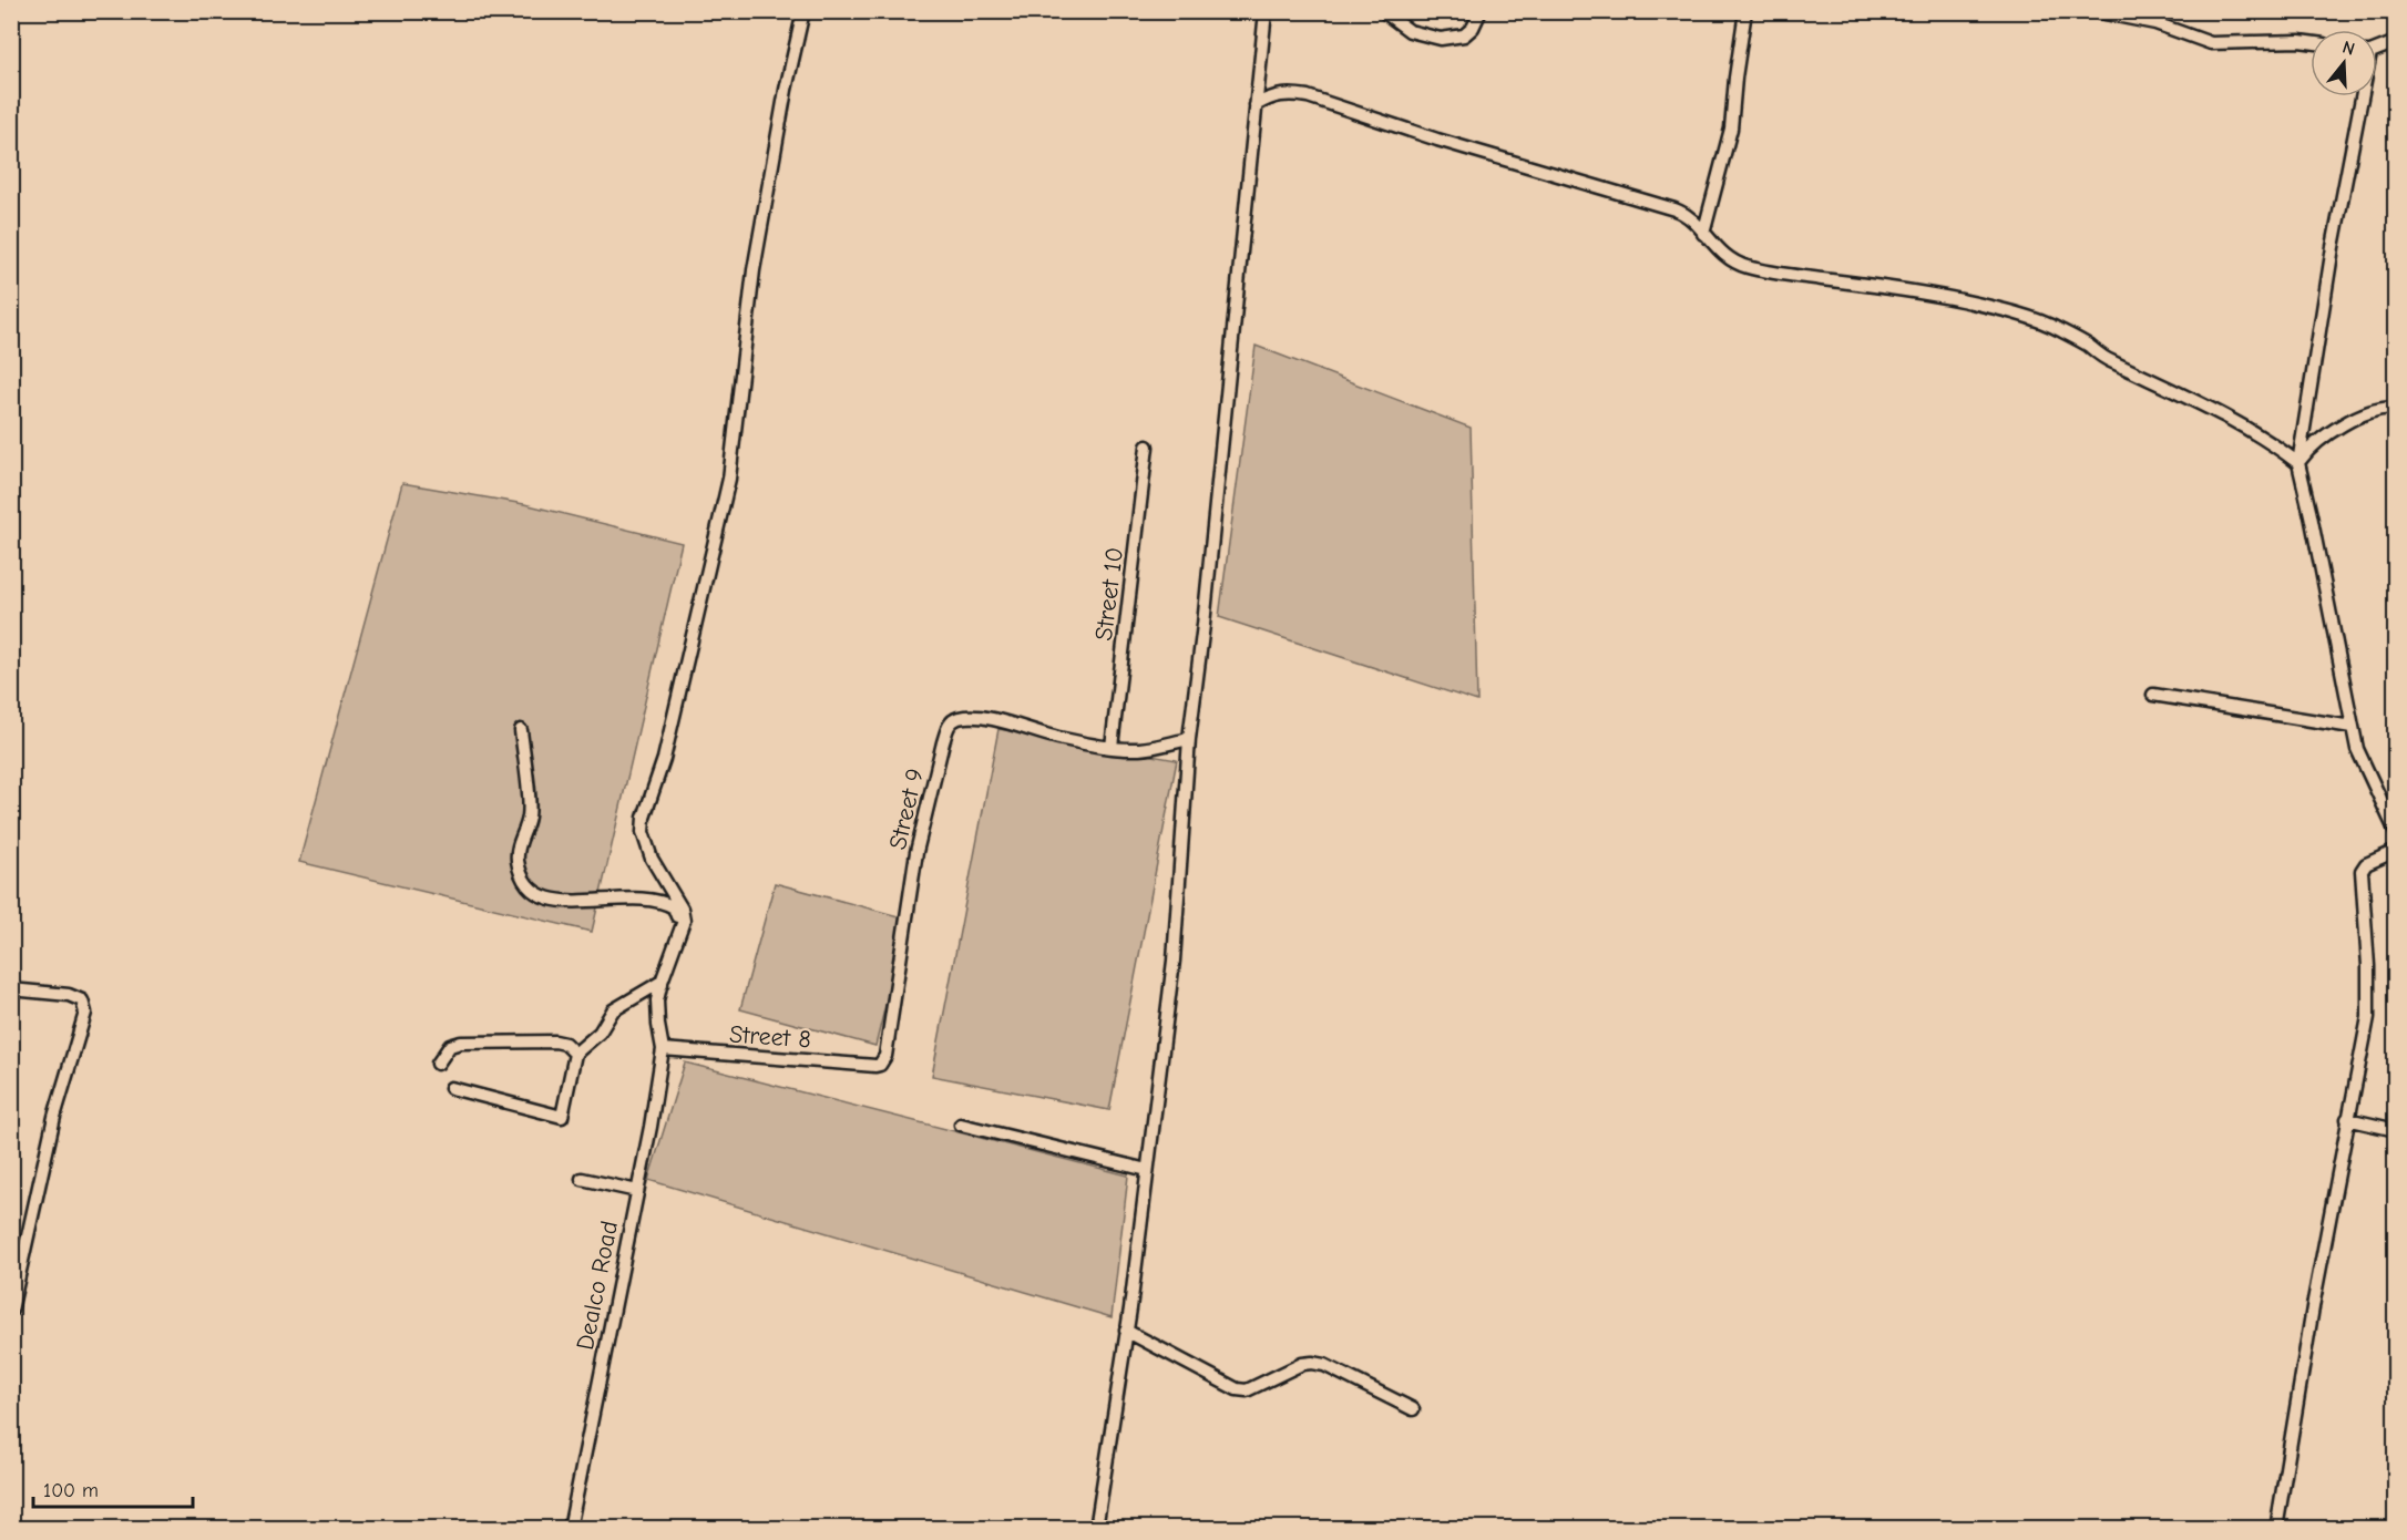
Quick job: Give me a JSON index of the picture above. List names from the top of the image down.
{
  "streets": {
    "street": [
      "Street 10",
      "Street 9",
      "Street 8",
      "Dealco Road"
    ]
  },
  "crossings": [
    ["Street 10", "Street 9"],
    ["Street 9", "Street 8"],
    ["Street 8", "Dealco Road"]
  ],
  "scale_bar": "100 m",
  "north": "top"
}
